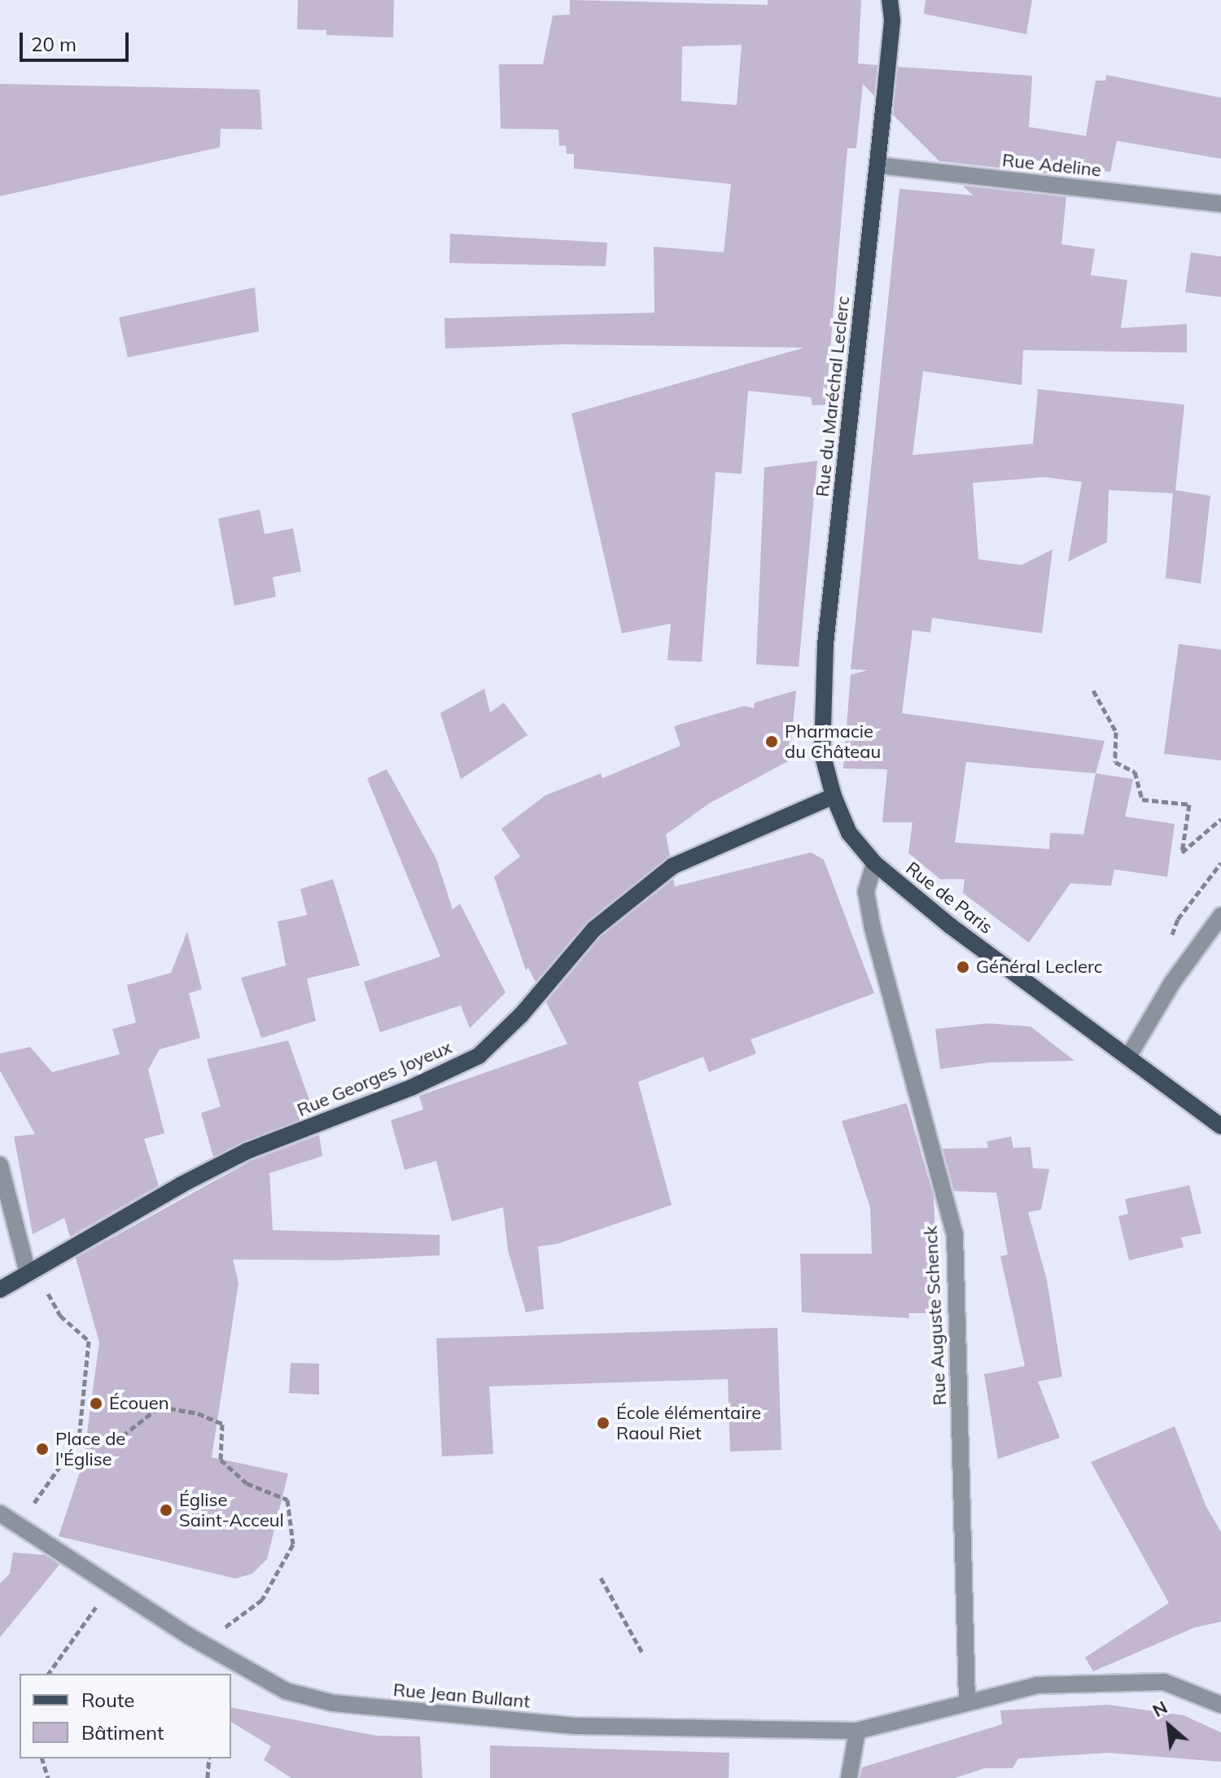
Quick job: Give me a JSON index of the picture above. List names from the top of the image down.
{
  "streets": {
    "main road": ["Rue du Maréchal Leclerc", "Rue de Paris", "Rue Georges Joyeux"],
    "street": ["Rue Adeline", "Rue Auguste Schenck", "Rue Jean Bullant"]
  },
  "crossings": [
    ["Rue Adeline", "Rue du Maréchal Leclerc"],
    ["Rue du Maréchal Leclerc", "Rue de Paris"],
    ["Rue du Maréchal Leclerc", "Rue Georges Joyeux"],
    ["Rue de Paris", "Rue Georges Joyeux"],
    ["Rue de Paris", "Rue Auguste Schenck"],
    ["Rue Auguste Schenck", "Rue Jean Bullant"]
  ],
  "places": [
    "Pharmacie du Château",
    "Général Leclerc",
    "Écouen",
    "École élémentaire Raoul Riet",
    "Place de l'Église",
    "Église Saint-Acceul"
  ],
  "legend": ["Route", "Bâtiment"],
  "scale_bar": "20 m",
  "north": "top left"
}
